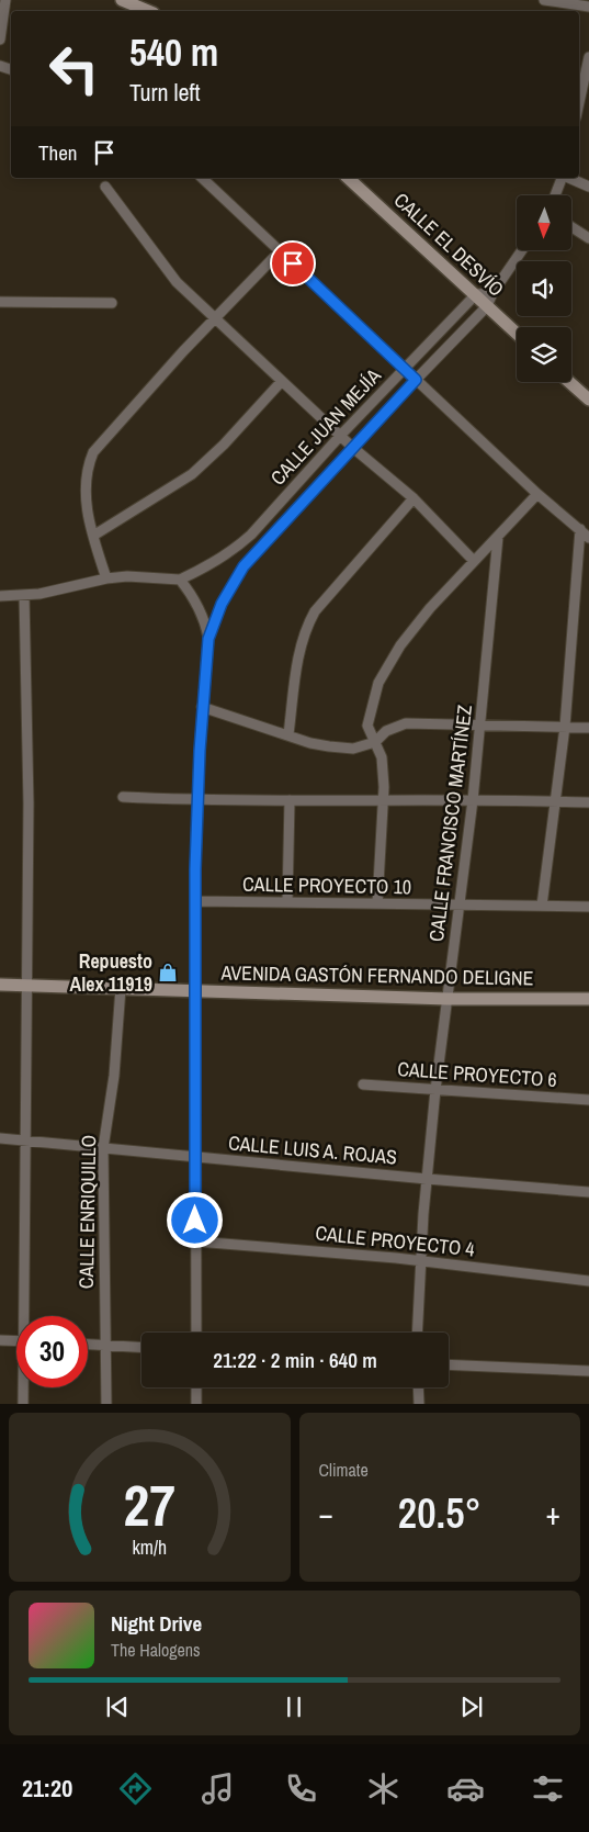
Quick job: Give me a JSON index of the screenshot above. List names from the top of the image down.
{
  "streets": {
    "street": [
      "CALLE EL DESVÍO",
      "CALLE JUAN MEJÍA",
      "CALLE FRANCISCO MARTÍNEZ",
      "CALLE PROYECTO 10",
      "AVENIDA GASTÓN FERNANDO DELIGNE",
      "CALLE PROYECTO 6",
      "CALLE LUIS A. ROJAS",
      "CALLE ENRIQUILLO",
      "CALLE PROYECTO 4"
    ]
  },
  "crossings": [
    ["CALLE EL DESVÍO", "CALLE JUAN MEJÍA"],
    ["CALLE JUAN MEJÍA", "CALLE PROYECTO 10"],
    ["CALLE JUAN MEJÍA", "AVENIDA GASTÓN FERNANDO DELIGNE"],
    ["CALLE JUAN MEJÍA", "CALLE LUIS A. ROJAS"],
    ["CALLE JUAN MEJÍA", "CALLE PROYECTO 4"],
    ["CALLE FRANCISCO MARTÍNEZ", "CALLE PROYECTO 10"],
    ["CALLE FRANCISCO MARTÍNEZ", "AVENIDA GASTÓN FERNANDO DELIGNE"],
    ["CALLE FRANCISCO MARTÍNEZ", "CALLE PROYECTO 6"],
    ["CALLE FRANCISCO MARTÍNEZ", "CALLE LUIS A. ROJAS"],
    ["CALLE FRANCISCO MARTÍNEZ", "CALLE PROYECTO 4"],
    ["AVENIDA GASTÓN FERNANDO DELIGNE", "CALLE ENRIQUILLO"],
    ["CALLE LUIS A. ROJAS", "CALLE ENRIQUILLO"]
  ],
  "places": {
    "shop": ["Repuesto Alex 11919"]
  },
  "north": "bottom",
  "page": {
    "turn": ["540 m", "Turn left"],
    "then": "Then",
    "limit": "30",
    "trip": "21:22 · 2 min · 640 m",
    "tile": "Climate",
    "heat": ["−", "20.5°", "+"],
    "song": ["Night Drive", "The Halogens"],
    "tabs": "21:20",
    "gauge": ["27", "km/h"]
  }
}
